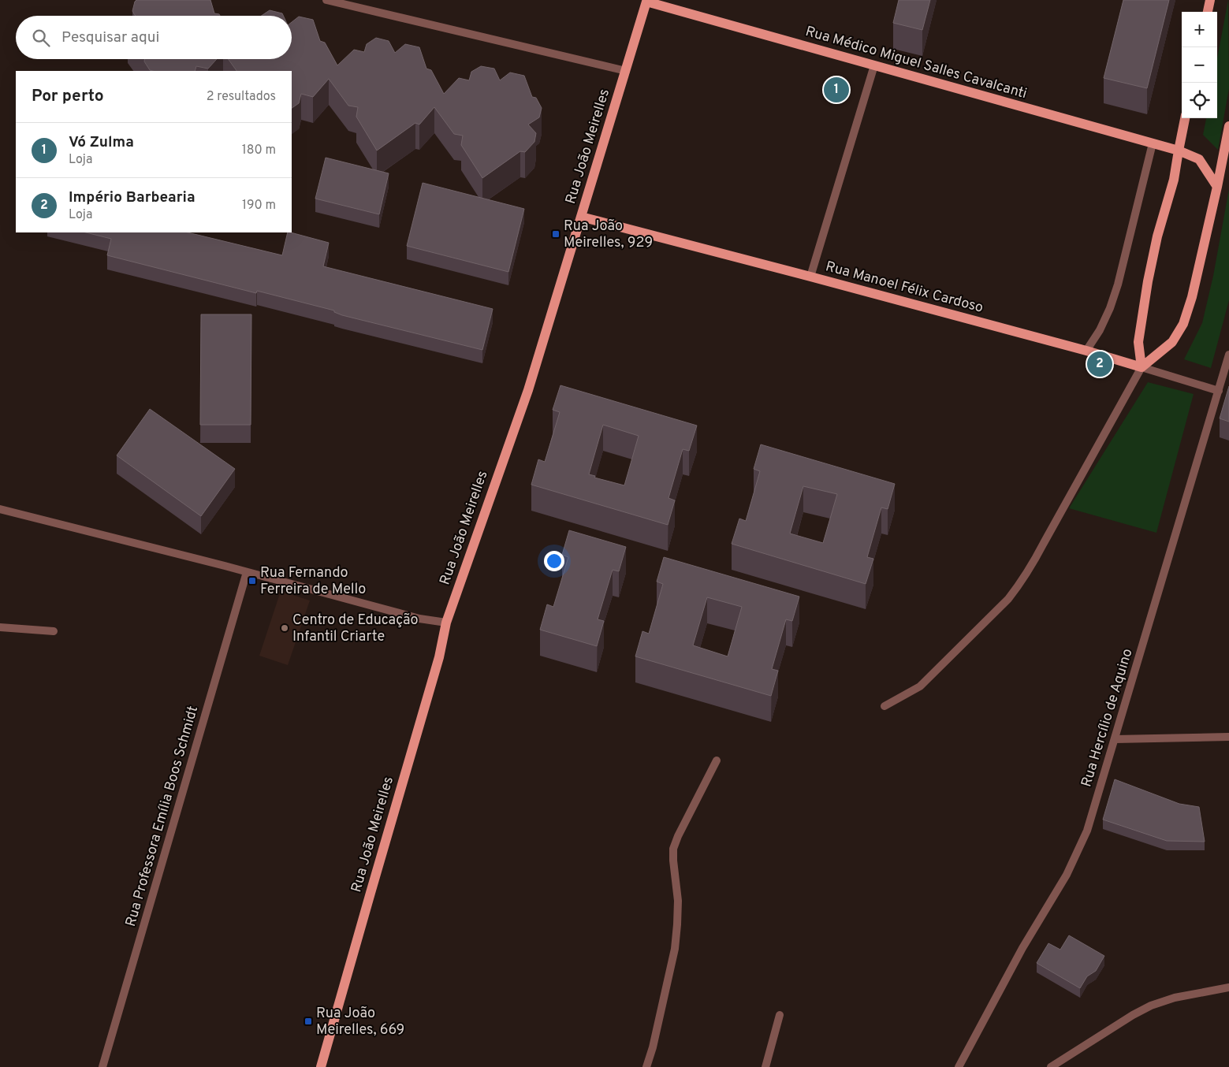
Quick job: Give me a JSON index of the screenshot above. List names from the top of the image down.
{
  "streets": {
    "main road": ["Rua Médico Miguel Salles Cavalcanti", "Rua João Meirelles", "Rua Manoel Félix Cardoso"],
    "street": ["Rua Hercílio de Aquino", "Rua Professora Emília Boos Schmidt"]
  },
  "crossings": [
    ["Rua Médico Miguel Salles Cavalcanti", "Rua João Meirelles"],
    ["Rua João Meirelles", "Rua Manoel Félix Cardoso"],
    ["Rua Manoel Félix Cardoso", "Rua Hercílio de Aquino"]
  ],
  "places": {
    "transit": ["Rua João Meirelles, 929", "Rua Fernando Ferreira de Mello", "Rua João Meirelles, 669"],
    "other": ["Centro de Educação Infantil Criarte"]
  },
  "page": {
    "map_buttons": ["+", "−"],
    "search": "Pesquisar aqui",
    "heading": ["Por perto", "2 resultados"],
    "pins": ["1", "2"],
    "list": [
      {
        "mark": "1",
        "name": "Vó Zulma",
        "note": "Loja",
        "value": "180 m"
      },
      {
        "mark": "2",
        "name": "Império Barbearia",
        "note": "Loja",
        "value": "190 m"
      }
    ]
  }
}
